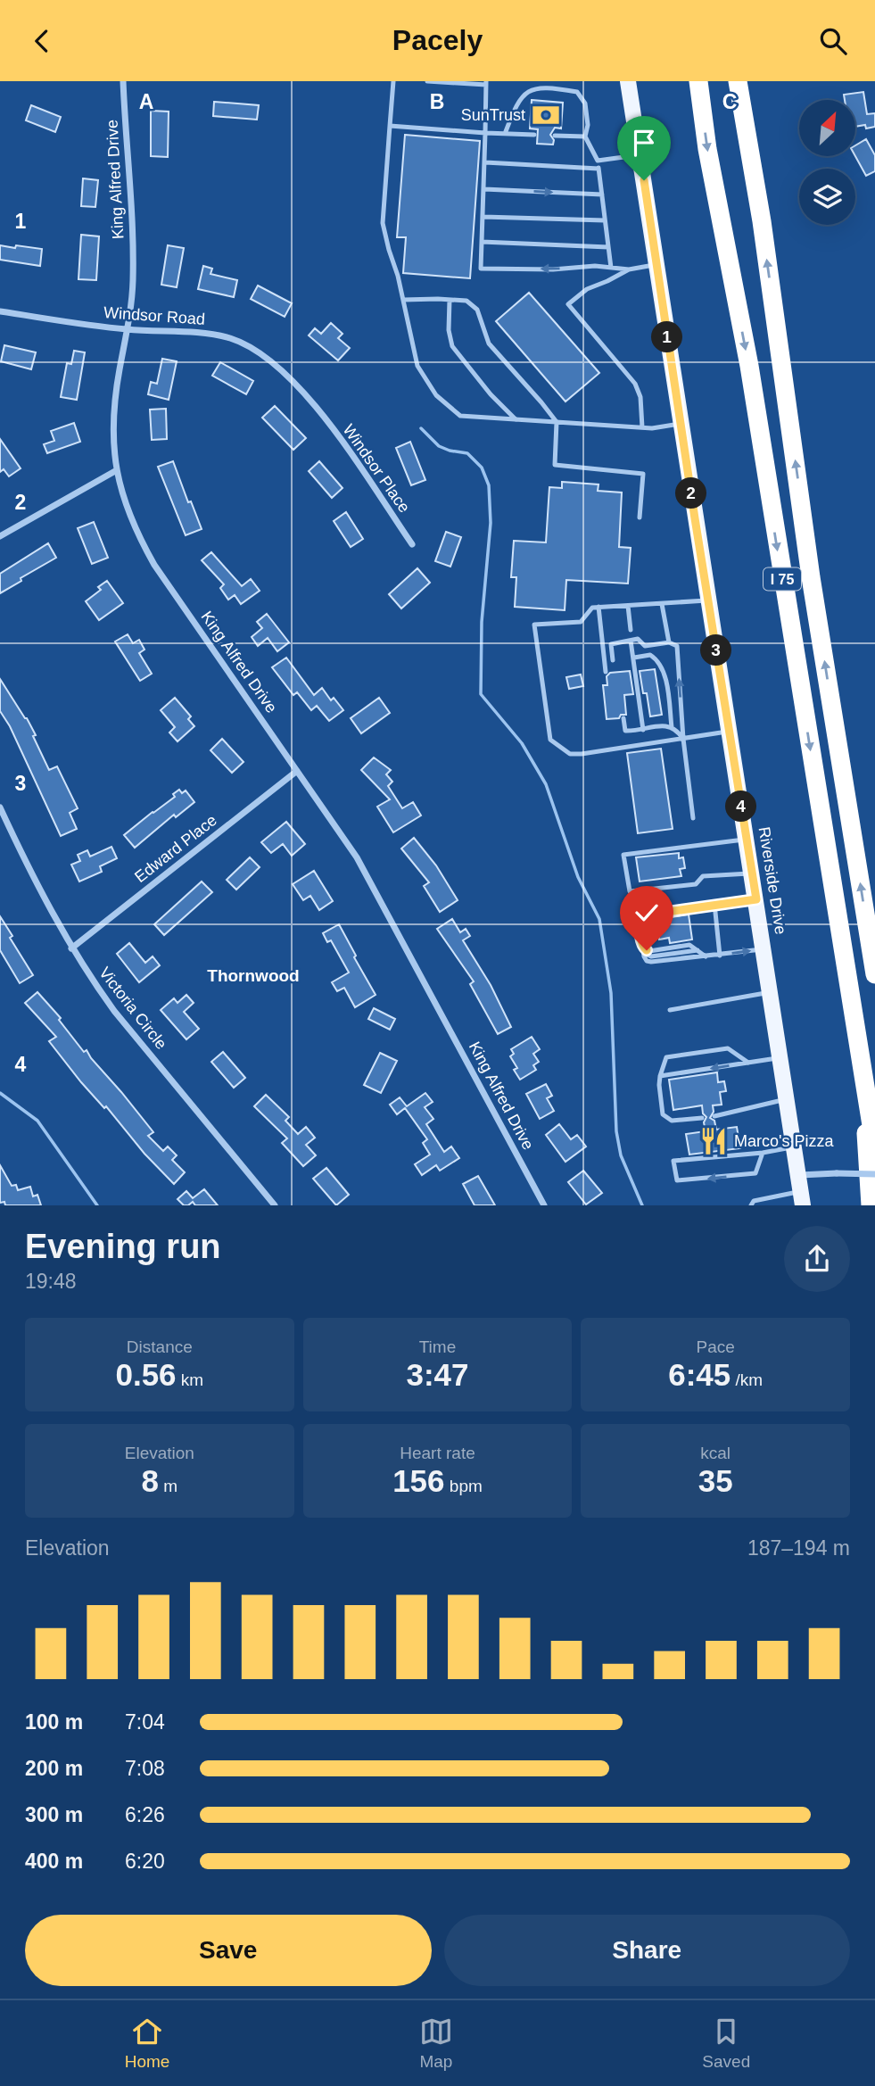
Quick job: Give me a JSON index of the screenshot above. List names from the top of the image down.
{
  "streets": {
    "highway": ["I 75"],
    "main road": ["Riverside Drive"],
    "street": [
      "King Alfred Drive",
      "Windsor Road",
      "Windsor Place",
      "Edward Place",
      "Victoria Circle"
    ]
  },
  "crossings": [
    ["King Alfred Drive", "Windsor Road"],
    ["King Alfred Drive", "Edward Place"],
    ["Windsor Road", "Windsor Place"],
    ["Edward Place", "Victoria Circle"]
  ],
  "districts": ["Thornwood"],
  "places": {
    "bank": ["SunTrust"],
    "restaurant": ["Marco's Pizza"]
  },
  "north": "top right",
  "page": {
    "header": "Pacely",
    "pins": [
      "1",
      "2",
      "3",
      "4"
    ],
    "heading": ["Evening run", "19:48"],
    "stats": [
      ["Distance", "0.56 km"],
      ["Time", "3:47"],
      ["Pace", "6:45 /km"],
      ["Elevation", "8 m"],
      ["Heart rate", "156 bpm"],
      ["kcal", "35"]
    ],
    "chart": ["Elevation", "187–194 m"],
    "list": [
      {
        "name": "100 m",
        "note": "7:04"
      },
      {
        "name": "200 m",
        "note": "7:08"
      },
      {
        "name": "300 m",
        "note": "6:26"
      },
      {
        "name": "400 m",
        "note": "6:20"
      }
    ],
    "buttons": ["Save", "Share"],
    "tabs": ["Home", "Map", "Saved"]
  },
  "grid": {
    "columns": ["A", "B", "C"],
    "rows": [
      "1",
      "2",
      "3",
      "4"
    ]
  }
}
